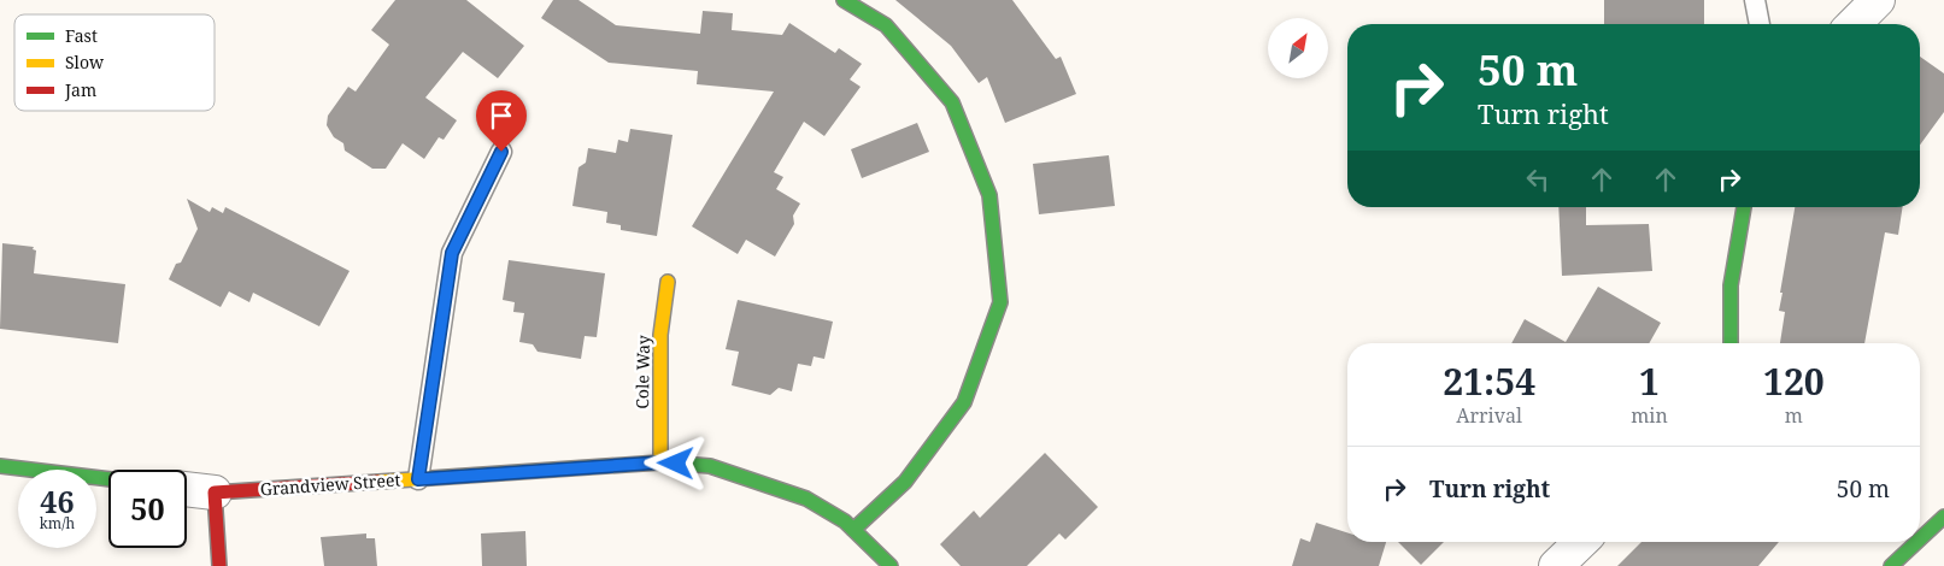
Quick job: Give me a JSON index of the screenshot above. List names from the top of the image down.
{
  "streets": {
    "street": ["Cole Way", "Grandview Street"]
  },
  "crossings": [
    ["Cole Way", "Grandview Street"]
  ],
  "legend": ["Fast", "Slow", "Jam"],
  "north": "top right",
  "page": {
    "turn": ["50 m", "Turn right"],
    "eta": [
      "21:54",
      "Arrival",
      "1",
      "min",
      "120",
      "m"
    ],
    "list": [
      {
        "name": "Turn right",
        "value": "50 m"
      }
    ],
    "speed": "46 km/h",
    "limit": "50"
  }
}
